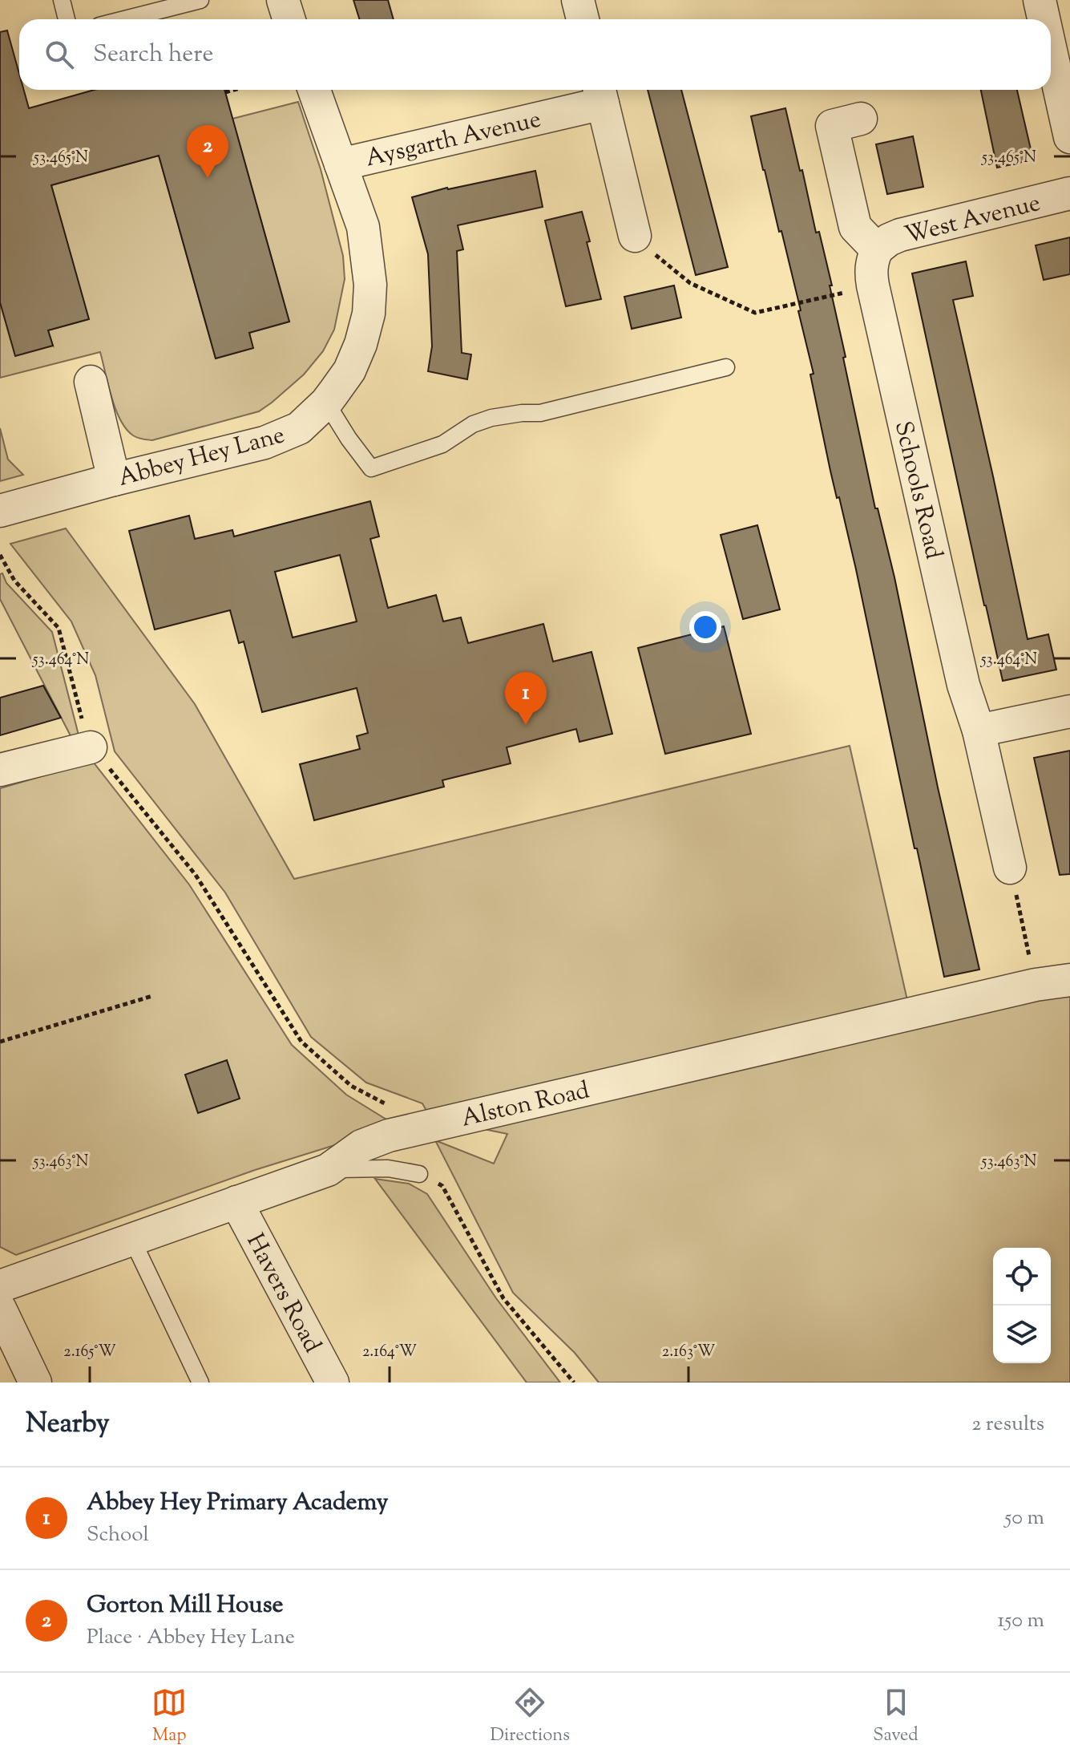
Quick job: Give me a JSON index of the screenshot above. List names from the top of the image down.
{
  "streets": {
    "street": [
      "Aysgarth Avenue",
      "West Avenue",
      "Abbey Hey Lane",
      "Schools Road",
      "Alston Road",
      "Havers Road"
    ]
  },
  "crossings": [
    ["Aysgarth Avenue", "Abbey Hey Lane"],
    ["West Avenue", "Schools Road"],
    ["Alston Road", "Havers Road"]
  ],
  "page": {
    "search": "Search here",
    "pins": ["2", "1"],
    "heading": ["Nearby", "2 results"],
    "list": [
      {
        "mark": "1",
        "name": "Abbey Hey Primary Academy",
        "note": "School",
        "value": "50 m"
      },
      {
        "mark": "2",
        "name": "Gorton Mill House",
        "note": "Place · Abbey Hey Lane",
        "value": "150 m"
      }
    ],
    "nav": ["Map", "Directions", "Saved"]
  },
  "coordinates": [
    "53.465°N",
    "53.464°N",
    "53.463°N",
    "2.165°W",
    "2.164°W",
    "2.163°W"
  ]
}
